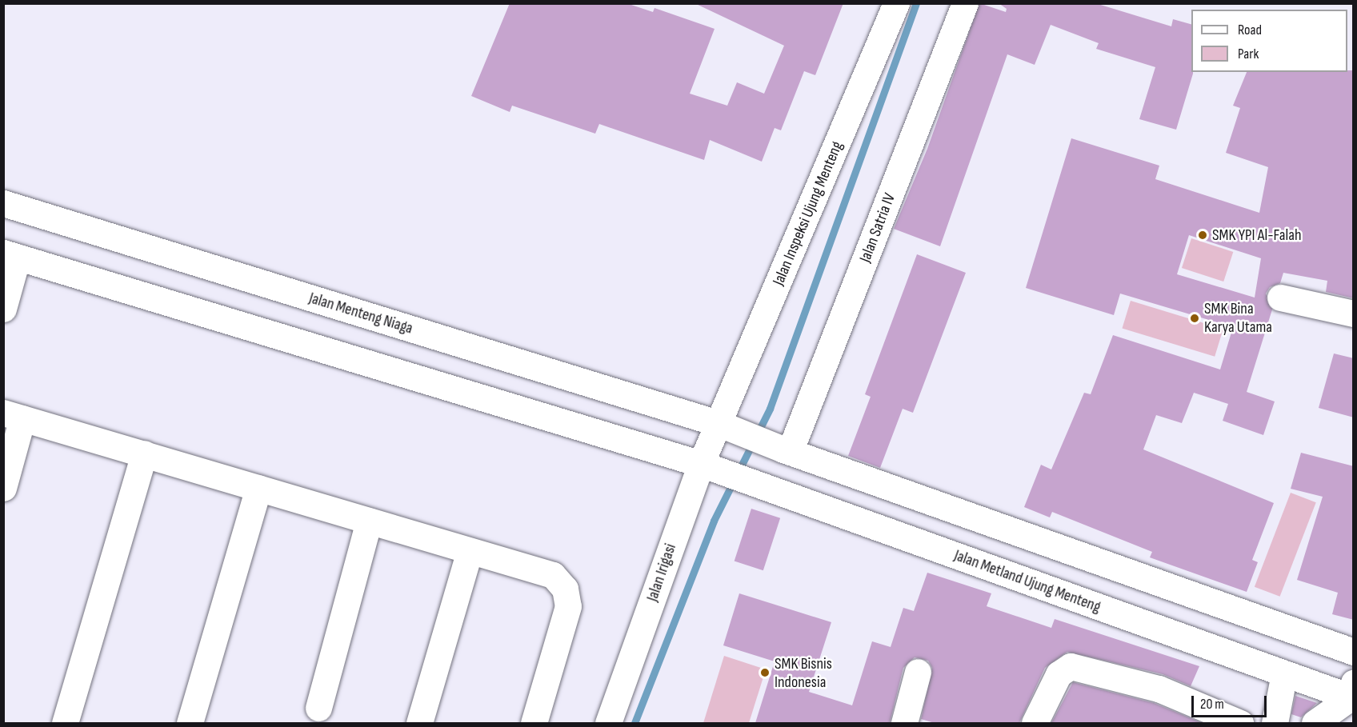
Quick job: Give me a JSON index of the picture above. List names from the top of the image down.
{
  "streets": {
    "street": [
      "Jalan Inspeksi Ujung Menteng",
      "Jalan Satria IV",
      "Jalan Menteng Niaga",
      "Jalan Irigasi",
      "Jalan Metland Ujung Menteng"
    ]
  },
  "crossings": [
    ["Jalan Inspeksi Ujung Menteng", "Jalan Menteng Niaga"],
    ["Jalan Inspeksi Ujung Menteng", "Jalan Irigasi"],
    ["Jalan Menteng Niaga", "Jalan Irigasi"],
    ["Jalan Irigasi", "Jalan Metland Ujung Menteng"]
  ],
  "places": ["SMK YPI Al-Falah", "SMK Bina Karya Utama", "SMK Bisnis Indonesia"],
  "legend": ["Road", "Park"],
  "scale_bar": "20 m"
}
